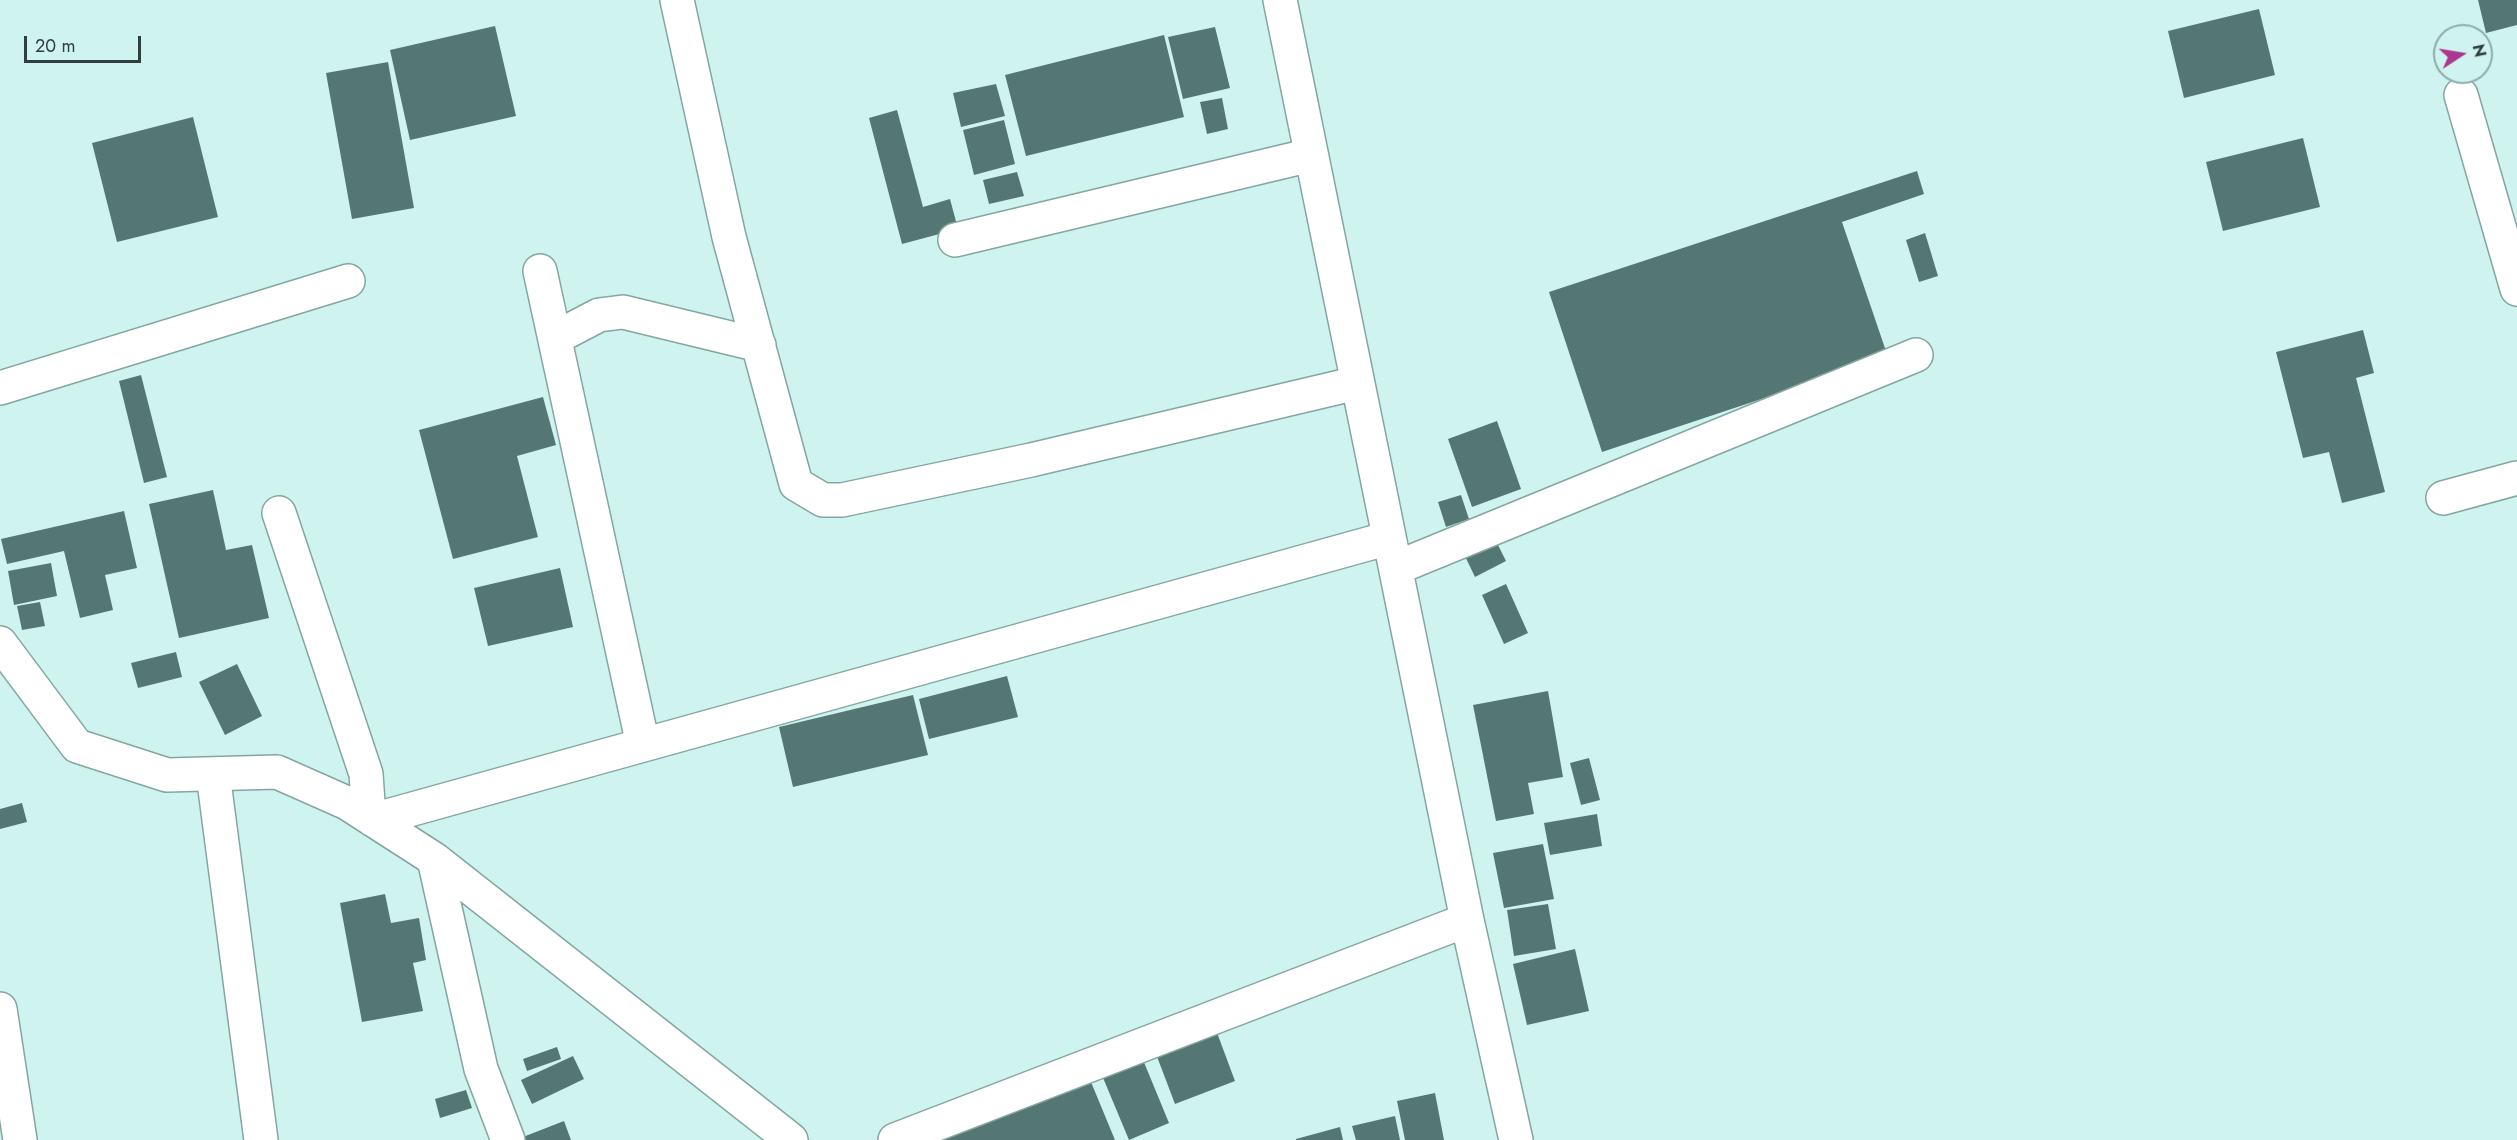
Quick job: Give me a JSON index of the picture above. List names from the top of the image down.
{
  "scale_bar": "20 m",
  "north": "right"
}
